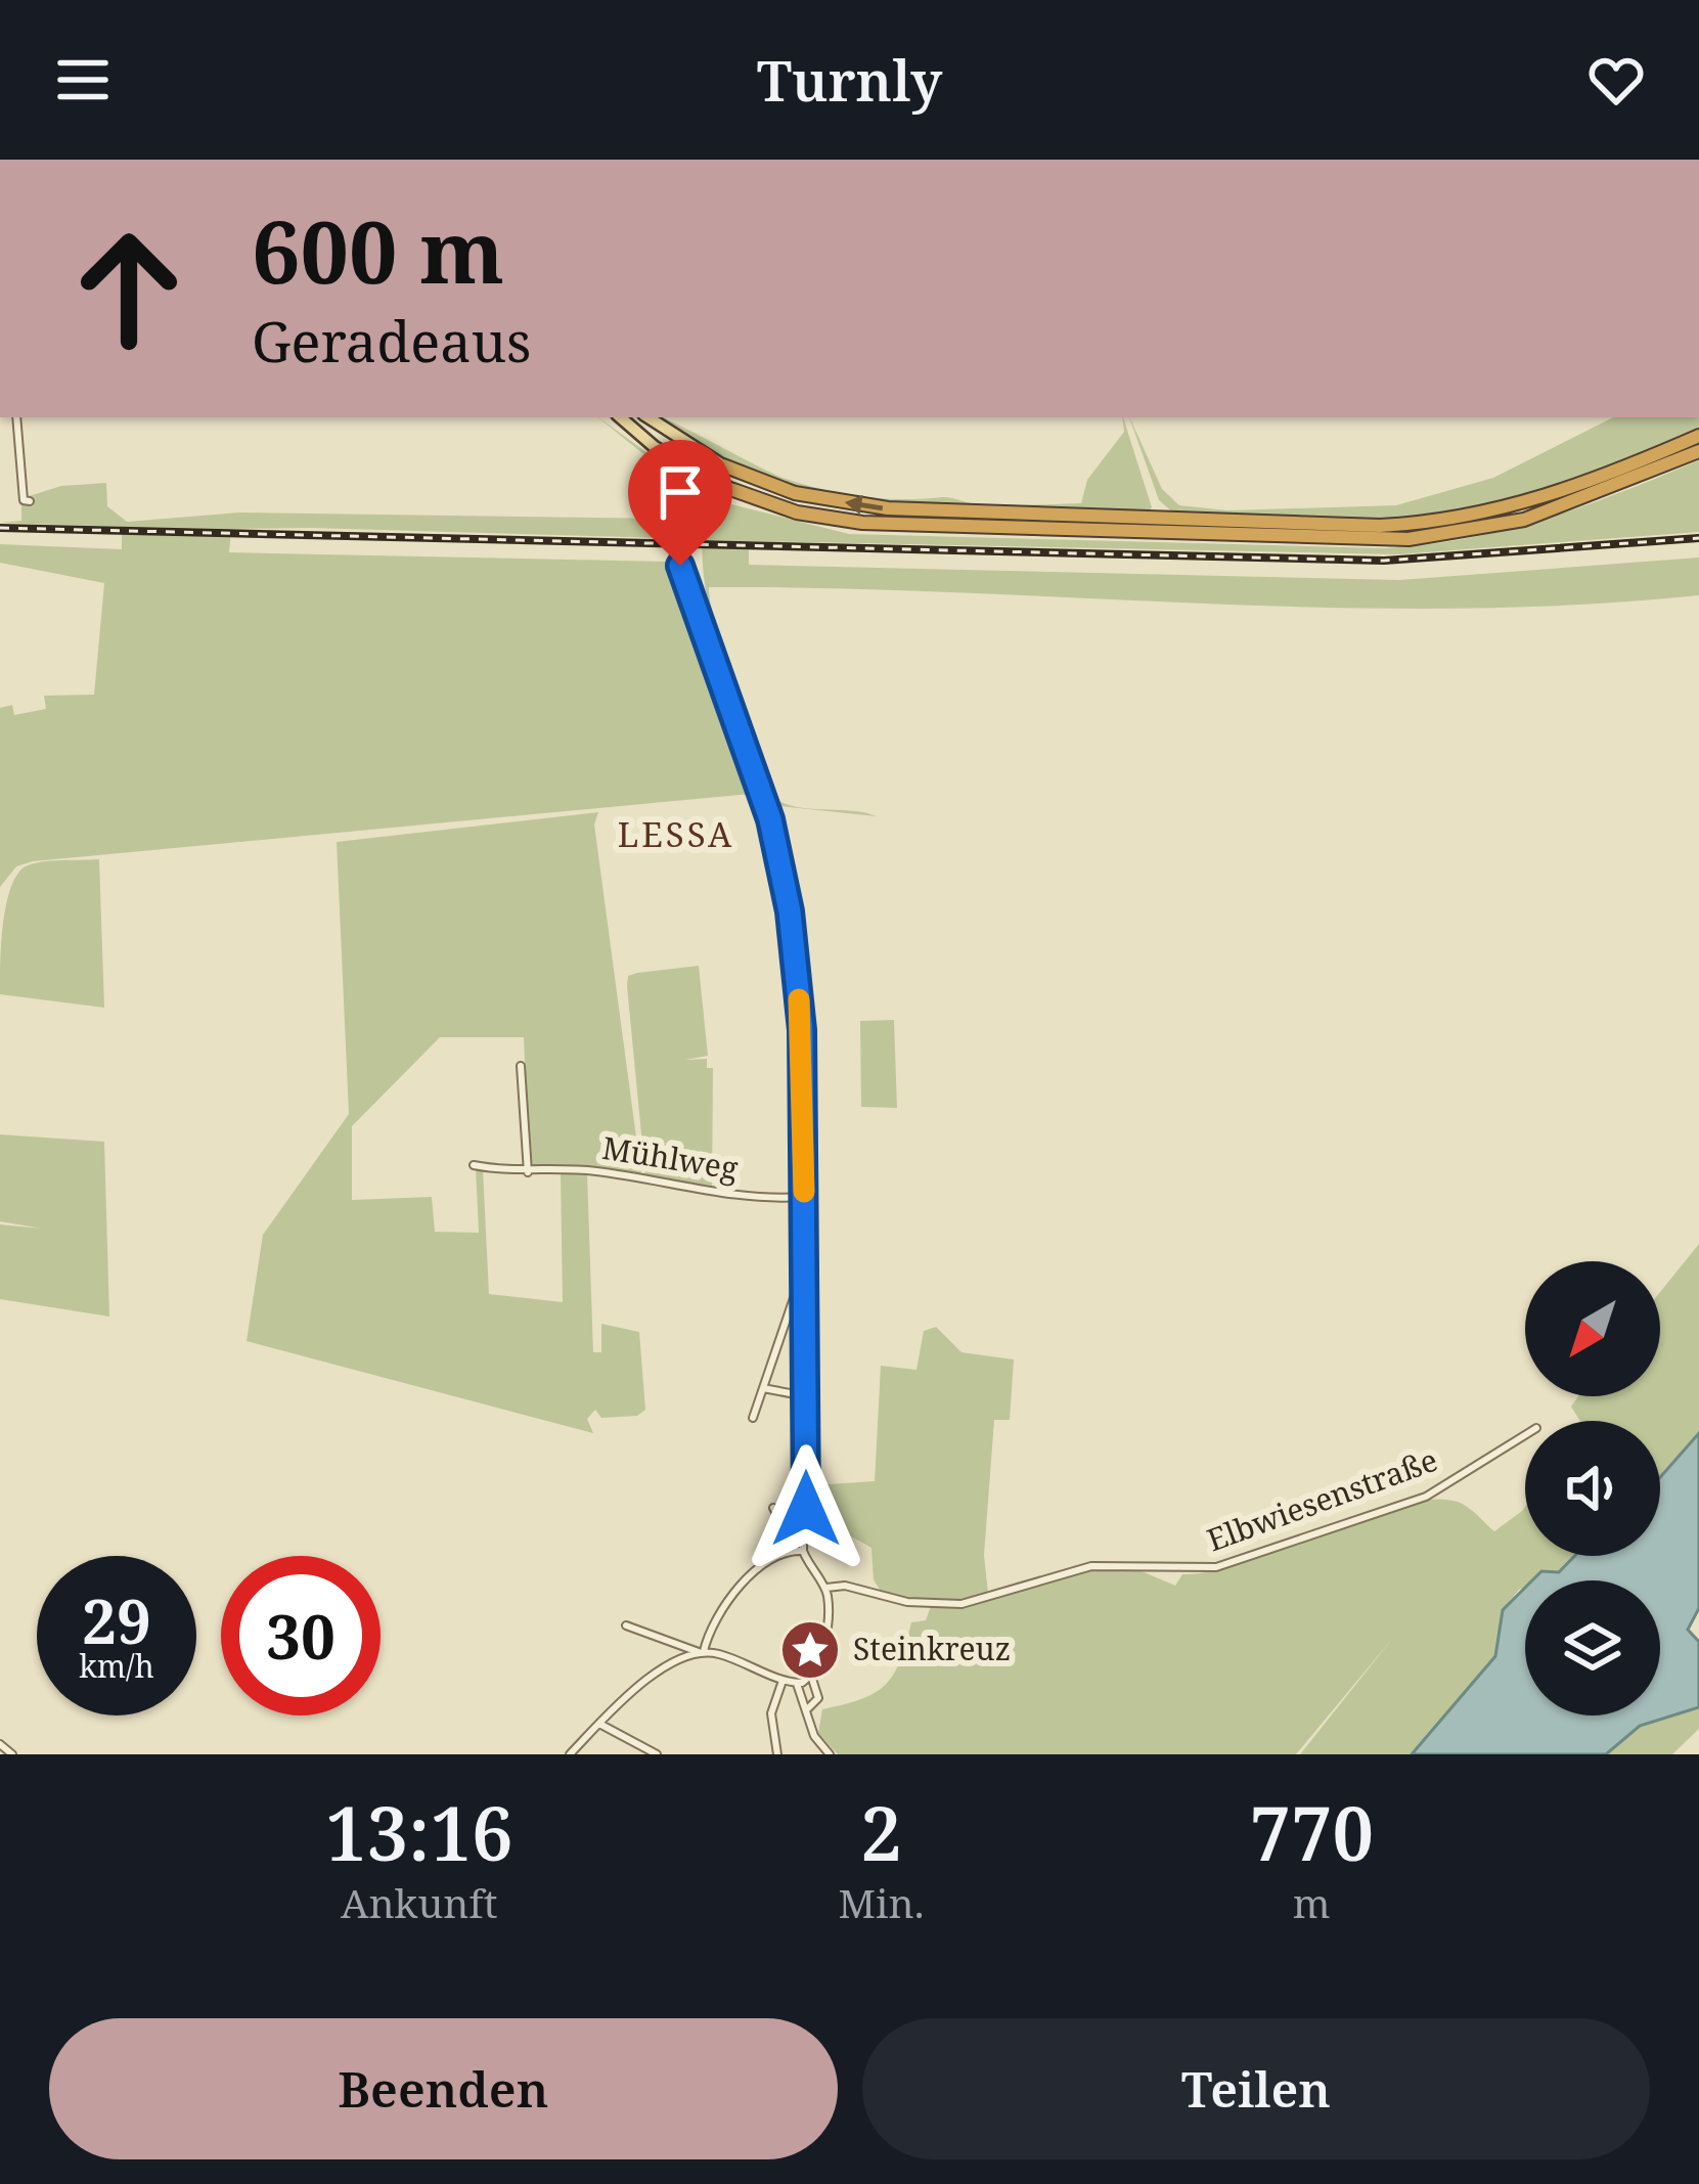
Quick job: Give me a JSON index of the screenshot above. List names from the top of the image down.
{
  "streets": {
    "street": ["Mühlweg", "Elbwiesenstraße"]
  },
  "districts": ["LESSA"],
  "places": {
    "place": ["Steinkreuz"]
  },
  "north": "bottom left",
  "page": {
    "header": "Turnly",
    "turn": ["600 m", "Geradeaus"],
    "speed": "29 km/h",
    "limit": "30",
    "eta": [
      "13:16",
      "Ankunft",
      "2",
      "Min.",
      "770",
      "m"
    ],
    "buttons": ["Beenden", "Teilen"]
  }
}
